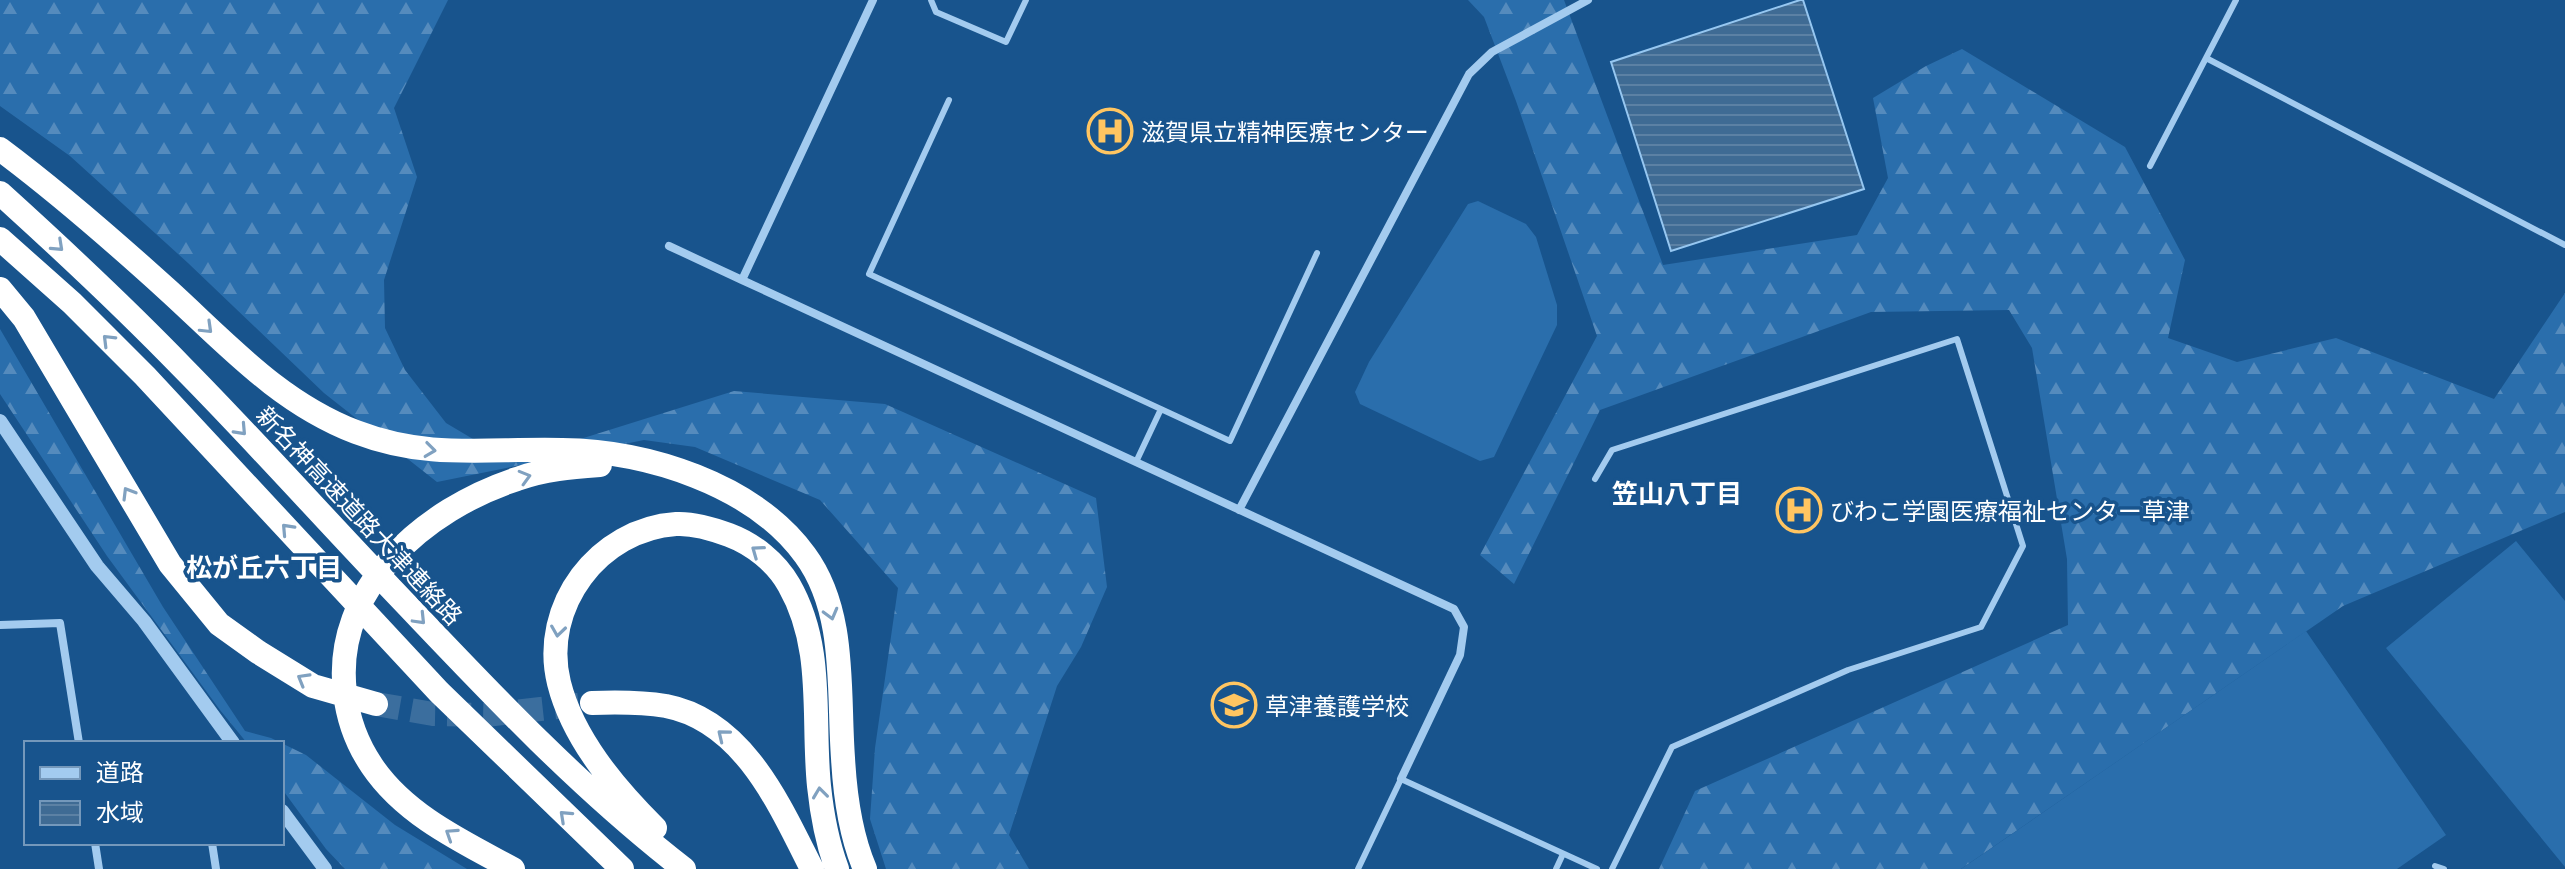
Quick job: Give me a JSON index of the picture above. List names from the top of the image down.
{
  "streets": {
    "highway": ["新名神高速道路大津連絡路"]
  },
  "districts": ["笠山八丁目", "松が丘六丁目"],
  "places": {
    "hospital": ["滋賀県立精神医療センター", "びわこ学園医療福祉センター草津"],
    "school or university": ["草津養護学校"]
  },
  "legend": ["道路", "水域"]
}
